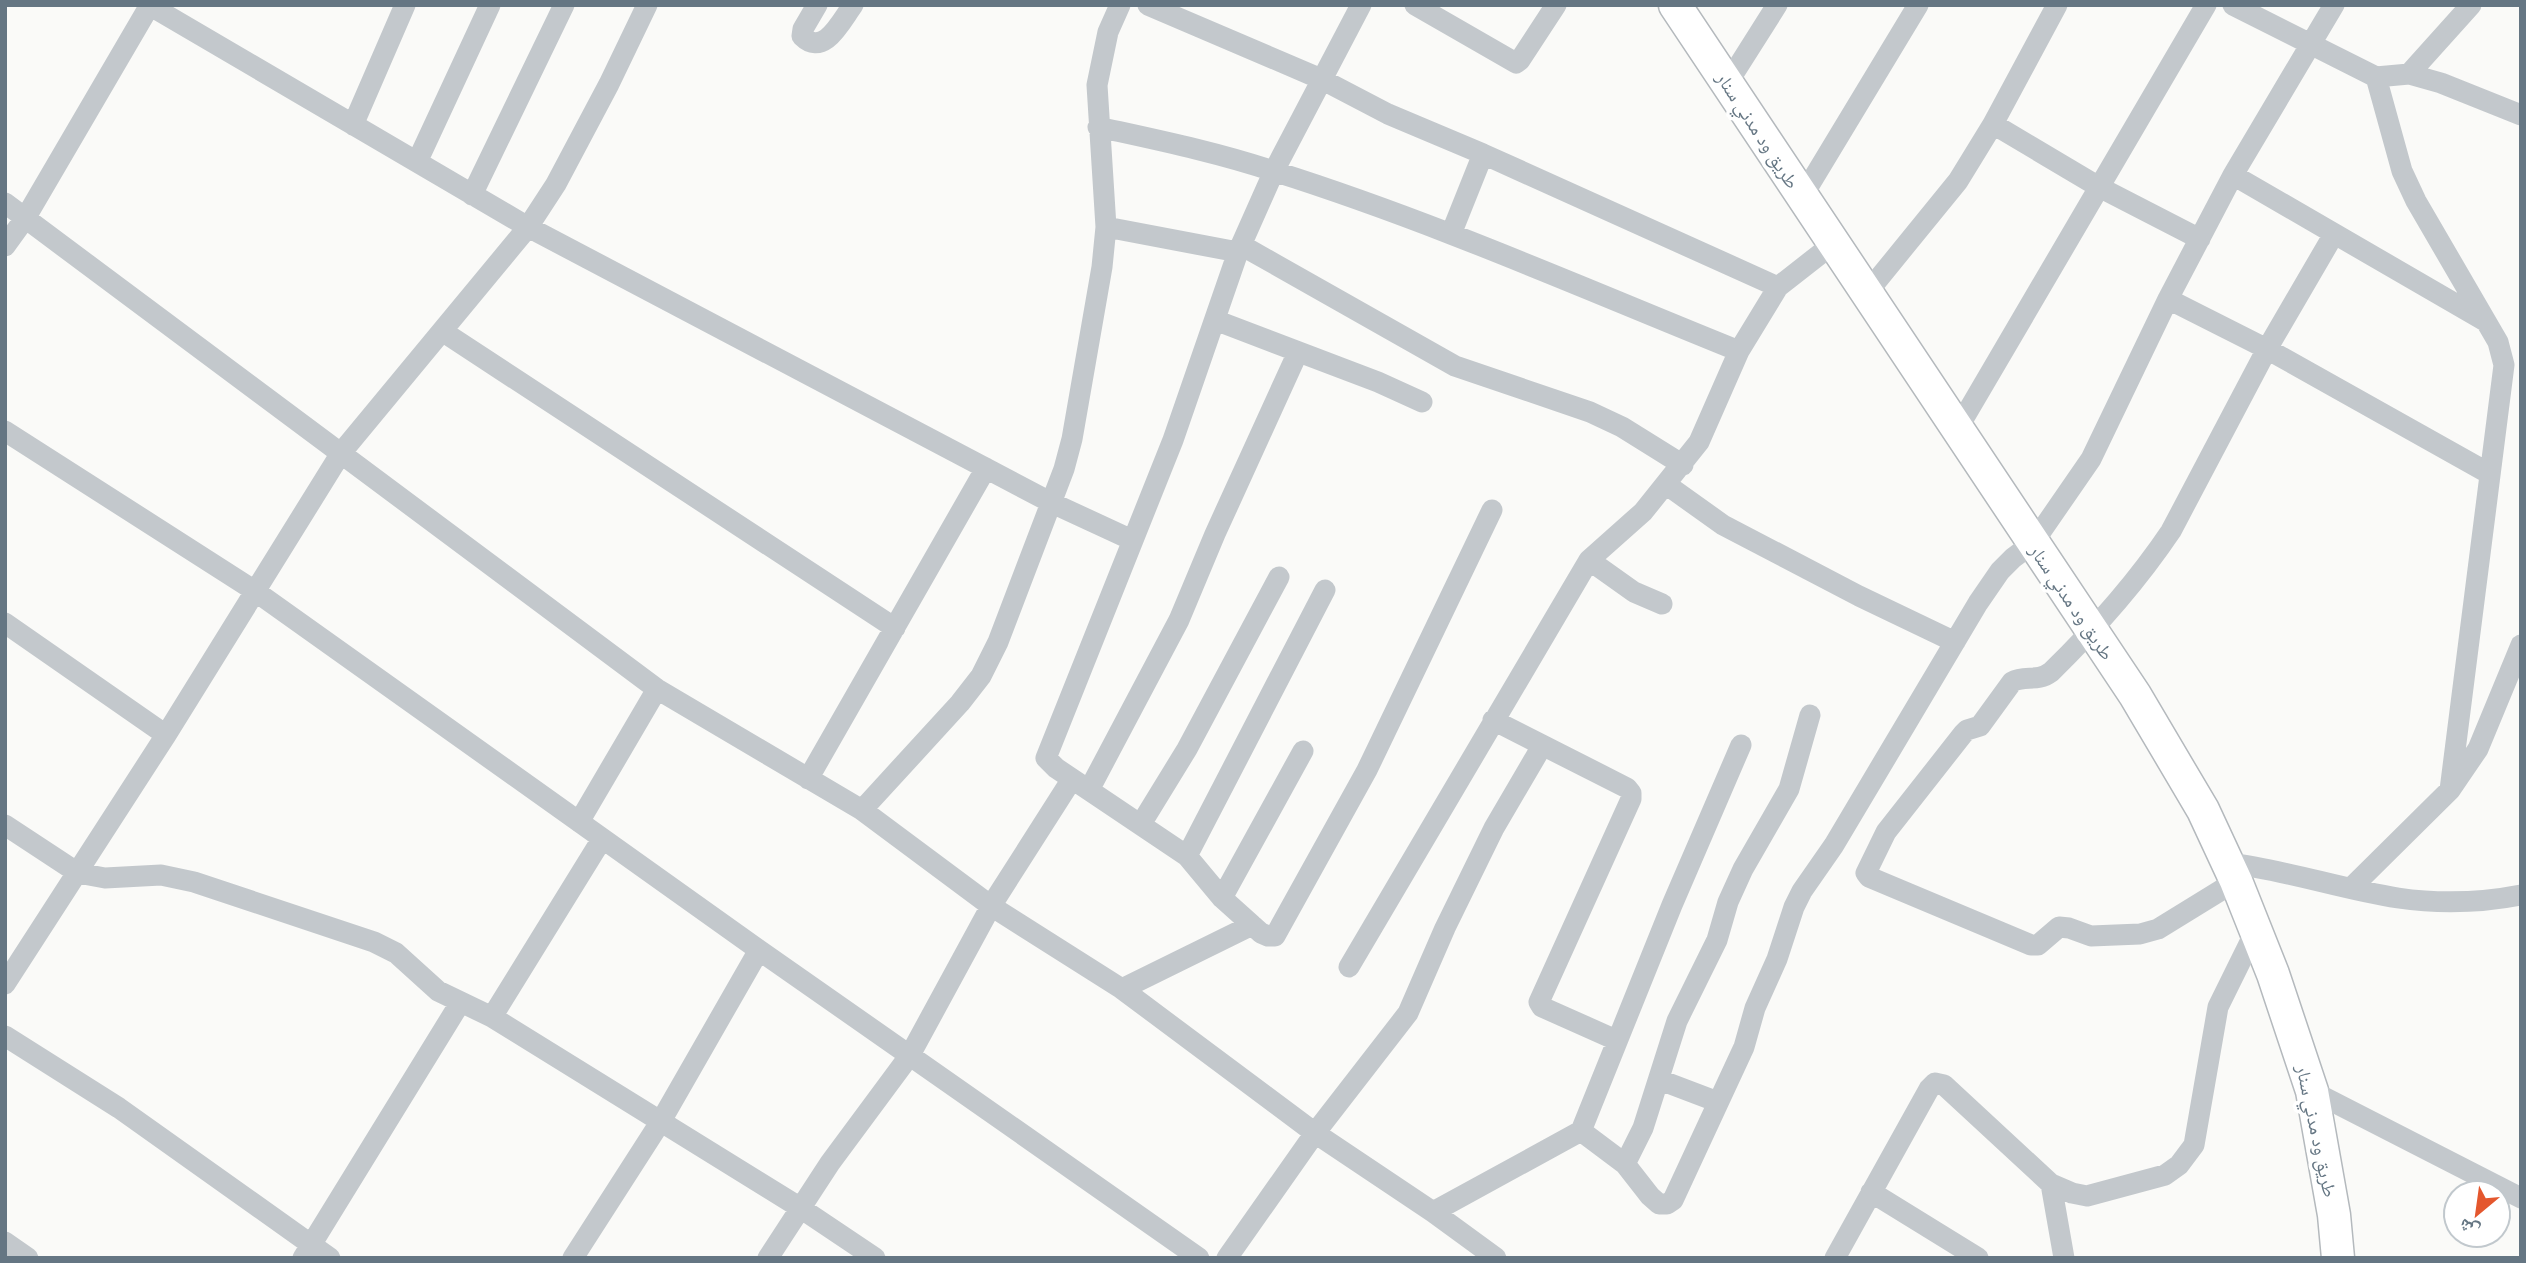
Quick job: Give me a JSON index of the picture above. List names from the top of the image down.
{
  "streets": {
    "highway": ["طريق ود مدني سنار"]
  },
  "north": "bottom left"
}
